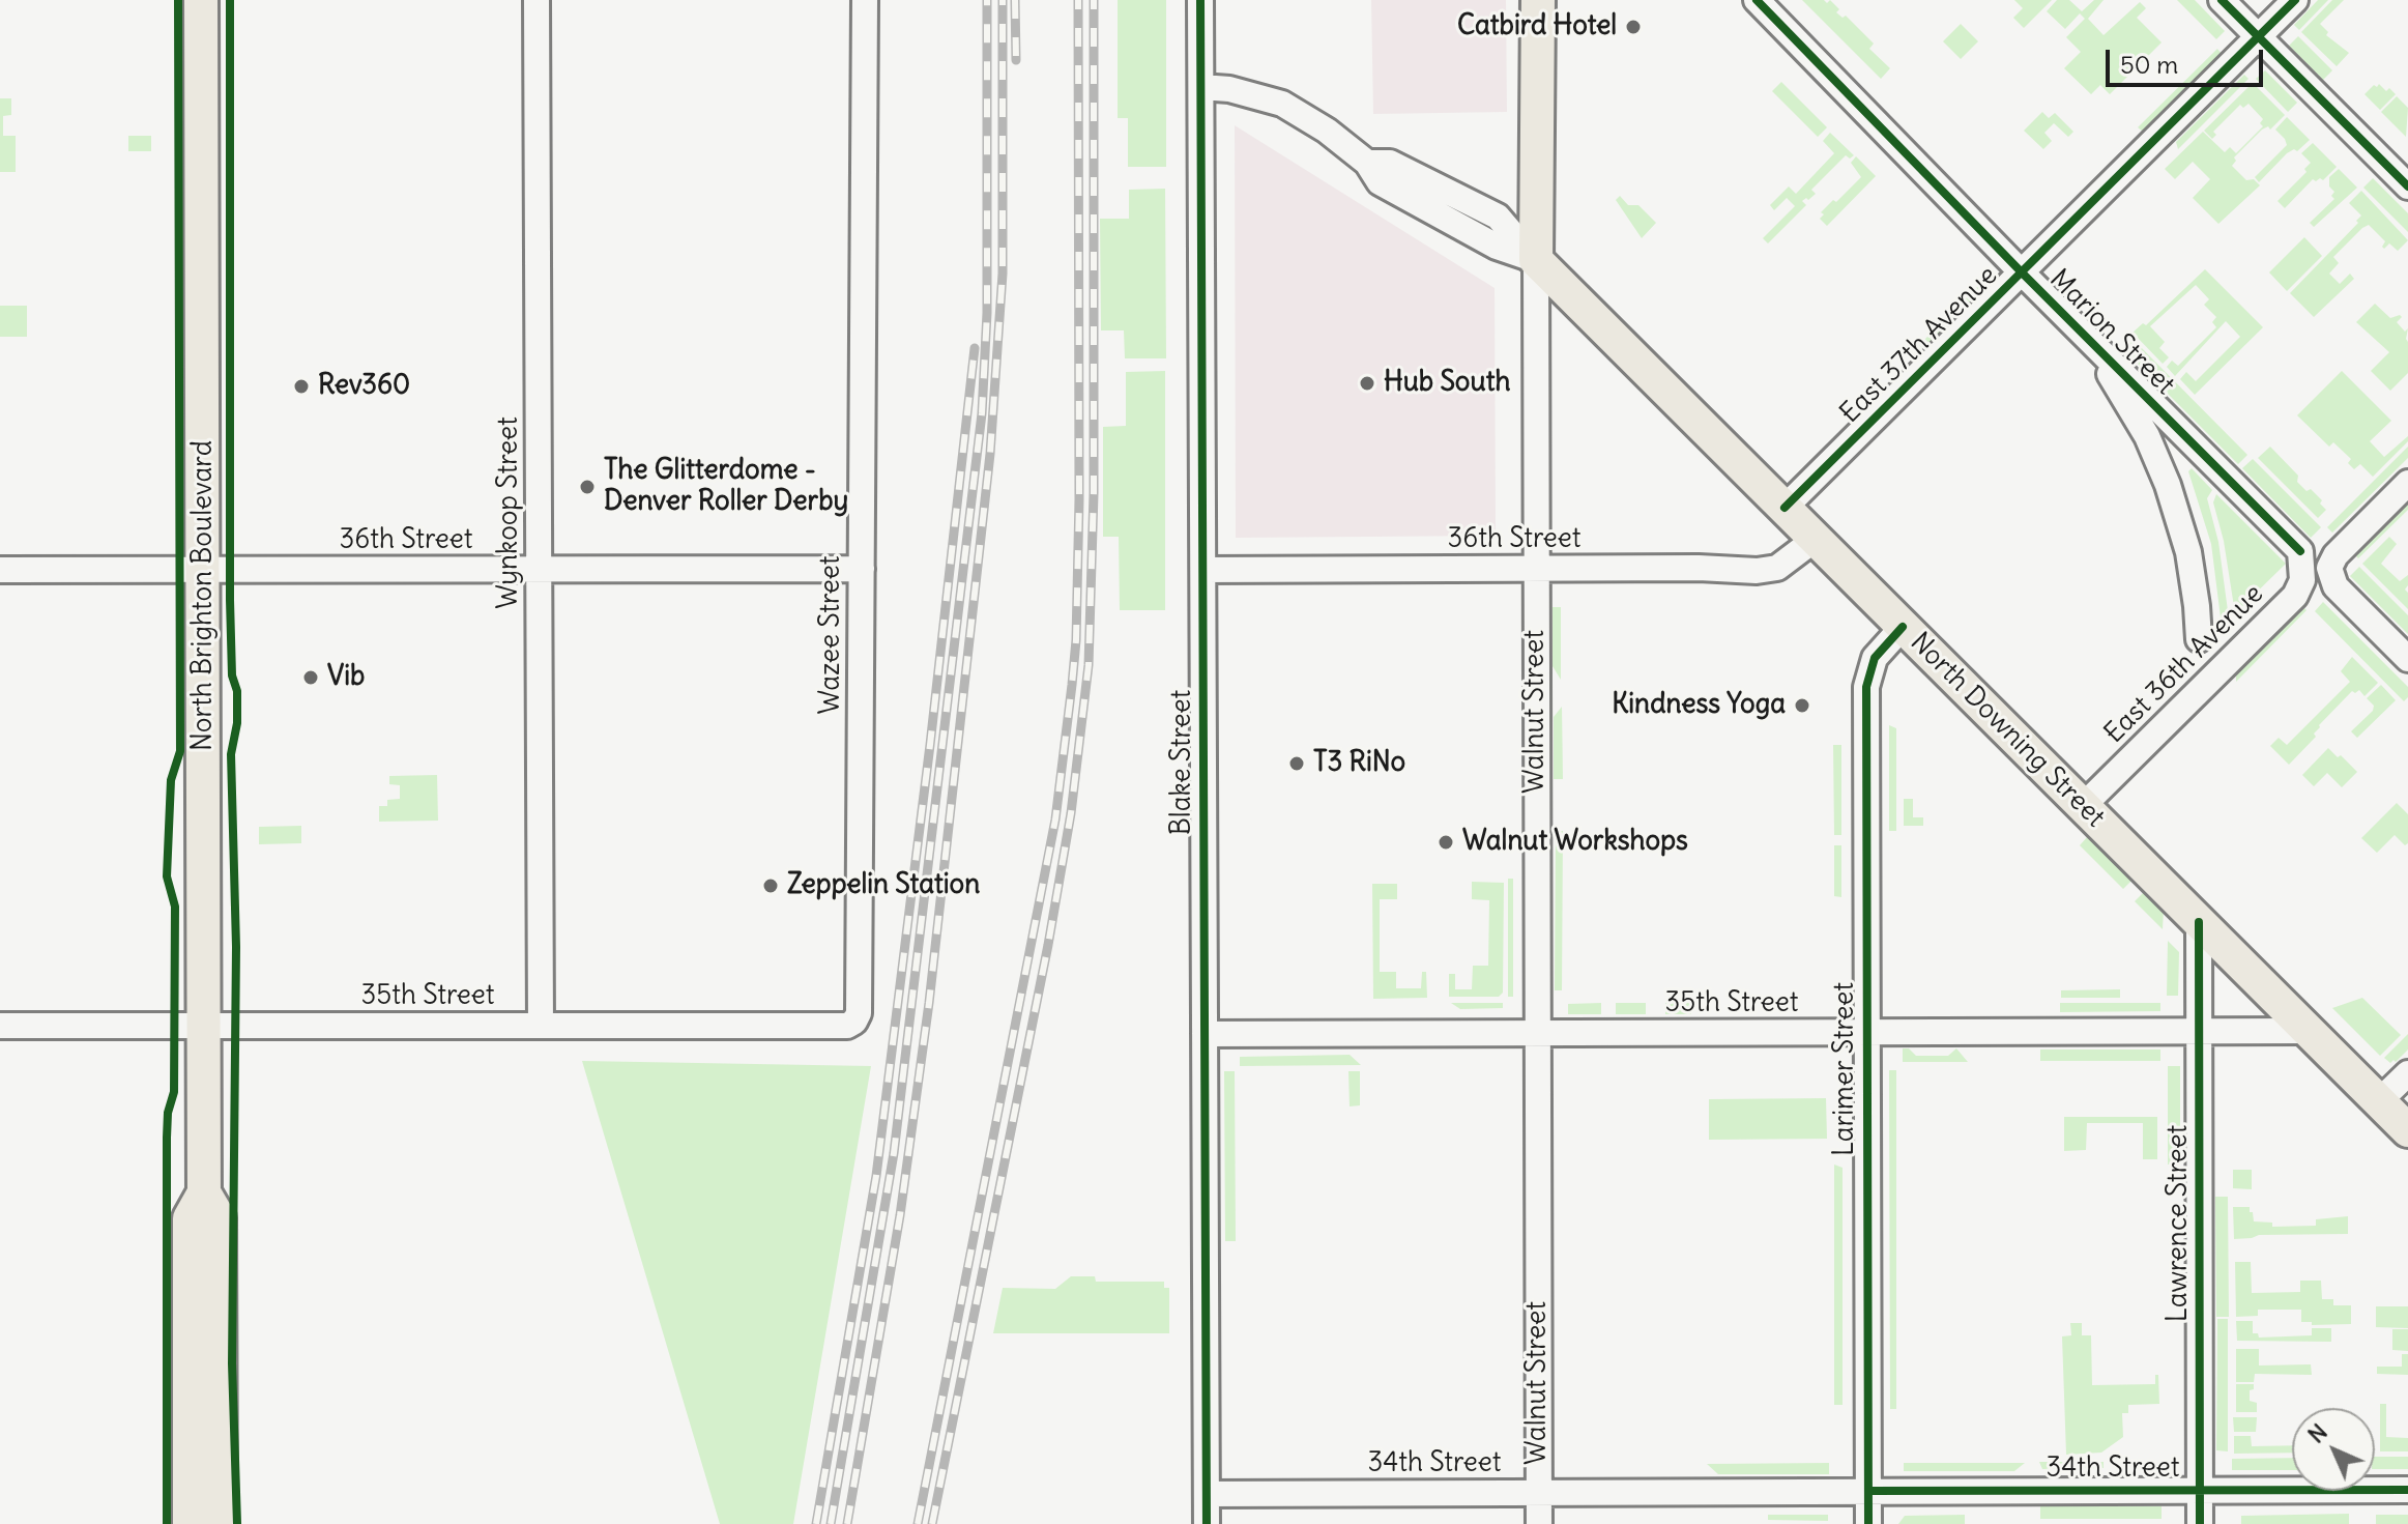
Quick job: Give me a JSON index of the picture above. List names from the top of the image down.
{
  "streets": {
    "main road": ["North Brighton Boulevard", "Walnut Street", "North Downing Street"],
    "street": [
      "Marion Street",
      "East 37th Avenue",
      "Wynkoop Street",
      "36th Street",
      "Wazee Street",
      "East 36th Avenue",
      "Blake Street",
      "35th Street",
      "Larimer Street",
      "Lawrence Street",
      "34th Street"
    ]
  },
  "crossings": [
    ["Marion Street", "East 37th Avenue"],
    ["Marion Street", "East 36th Avenue"],
    ["East 37th Avenue", "North Downing Street"],
    ["Wynkoop Street", "36th Street"],
    ["Wynkoop Street", "35th Street"],
    ["36th Street", "North Brighton Boulevard"],
    ["36th Street", "Wazee Street"],
    ["36th Street", "Walnut Street"],
    ["36th Street", "North Downing Street"],
    ["36th Street", "Blake Street"],
    ["North Brighton Boulevard", "35th Street"],
    ["Wazee Street", "35th Street"],
    ["East 36th Avenue", "North Downing Street"],
    ["Walnut Street", "North Downing Street"],
    ["Walnut Street", "35th Street"],
    ["Walnut Street", "34th Street"],
    ["North Downing Street", "Blake Street"],
    ["North Downing Street", "35th Street"],
    ["North Downing Street", "Larimer Street"],
    ["North Downing Street", "Lawrence Street"],
    ["Blake Street", "35th Street"],
    ["Blake Street", "34th Street"],
    ["35th Street", "Larimer Street"],
    ["35th Street", "Lawrence Street"],
    ["Larimer Street", "34th Street"],
    ["Lawrence Street", "34th Street"]
  ],
  "places": [
    "Catbird Hotel",
    "Hub South",
    "Rev360",
    "The Glitterdome - Denver Roller Derby",
    "Vib",
    "Kindness Yoga",
    "T3 RiNo",
    "Walnut Workshops",
    "Zeppelin Station"
  ],
  "scale_bar": "50 m",
  "north": "top left"
}
